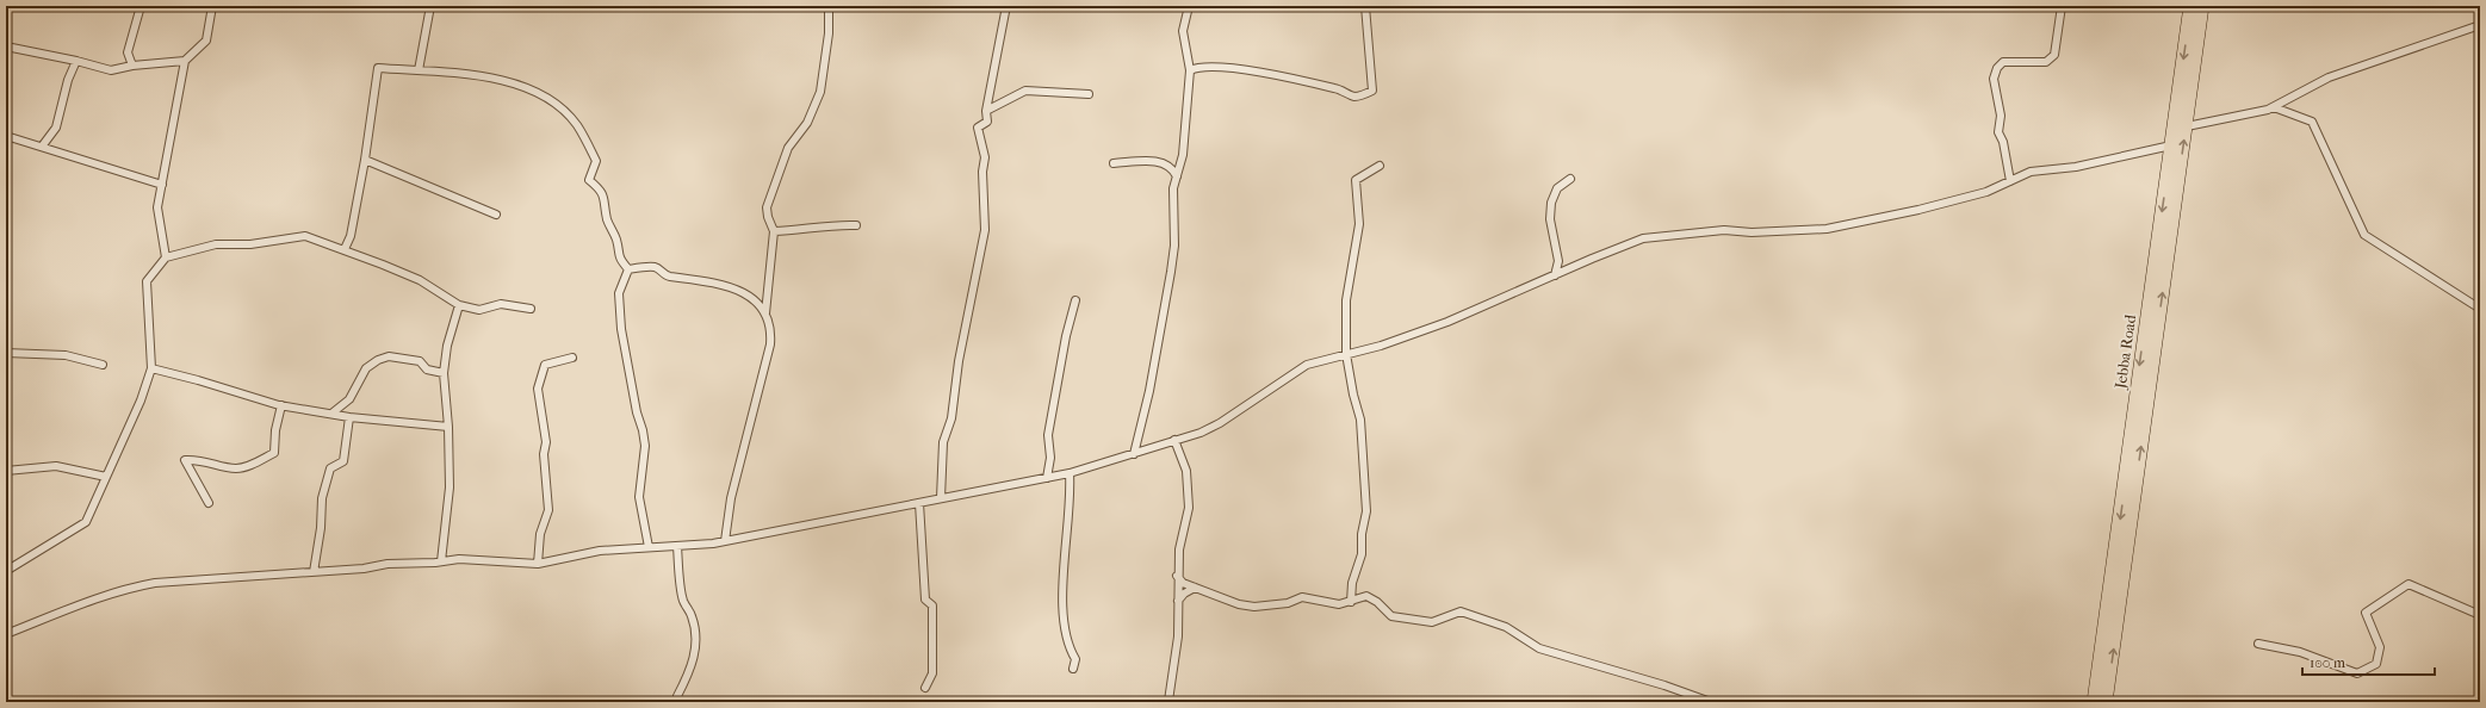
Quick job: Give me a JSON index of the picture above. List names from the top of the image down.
{
  "streets": {
    "highway": ["Jebba Road"]
  },
  "scale_bar": "100 m"
}
